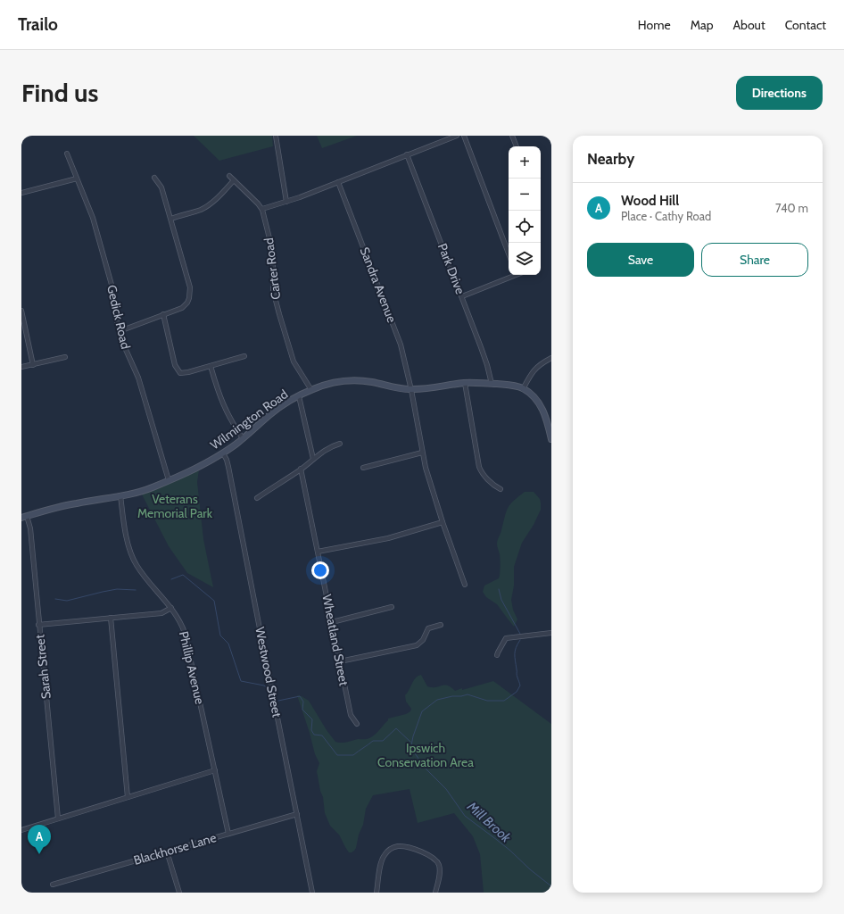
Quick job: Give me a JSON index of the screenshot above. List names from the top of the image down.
{
  "streets": {
    "main road": ["Wilmington Road"],
    "street": [
      "Carter Road",
      "Park Drive",
      "Sandra Avenue",
      "Gedick Road",
      "Wheatland Street",
      "Sarah Street",
      "Phillip Avenue",
      "Westwood Street",
      "Blackhorse Lane"
    ]
  },
  "crossings": [
    ["Carter Road", "Wilmington Road"],
    ["Park Drive", "Wilmington Road"],
    ["Sandra Avenue", "Wilmington Road"],
    ["Gedick Road", "Wilmington Road"],
    ["Wilmington Road", "Sarah Street"],
    ["Wilmington Road", "Phillip Avenue"],
    ["Wilmington Road", "Westwood Street"],
    ["Phillip Avenue", "Blackhorse Lane"],
    ["Westwood Street", "Blackhorse Lane"]
  ],
  "water": ["Mill Brook"],
  "parks": ["Veterans Memorial Park", "Ipswich Conservation Area"],
  "page": {
    "header": "Trailo",
    "nav": [
      "Home",
      "Map",
      "About",
      "Contact"
    ],
    "buttons": [
      "Directions",
      ["Save", "Share"]
    ],
    "title": "Find us",
    "heading": "Nearby",
    "map_buttons": ["+", "−"],
    "list": [
      {
        "mark": "A",
        "name": "Wood Hill",
        "note": "Place · Cathy Road",
        "value": "740 m"
      }
    ],
    "pins": "A"
  }
}
